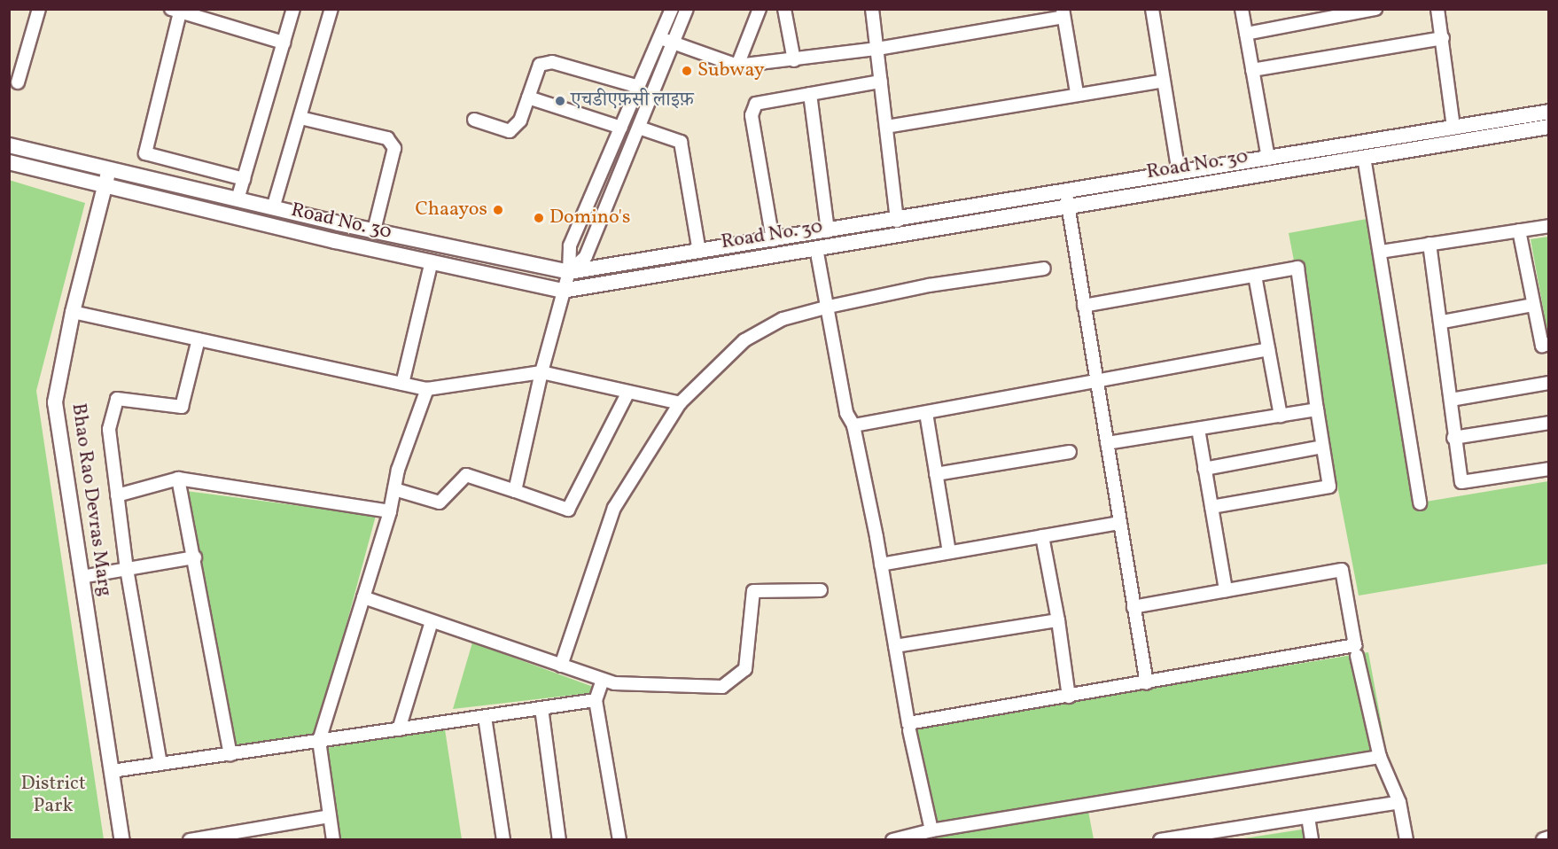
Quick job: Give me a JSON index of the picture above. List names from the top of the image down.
{
  "streets": {
    "street": ["Road No. 30", "Bhao Rao Devras Marg"]
  },
  "crossings": [
    ["Road No. 30", "Bhao Rao Devras Marg"]
  ],
  "parks": ["District Park"],
  "places": [
    "Subway",
    "एचडीएफ़सी लाइफ़",
    "Chaayos",
    "Domino's"
  ]
}
